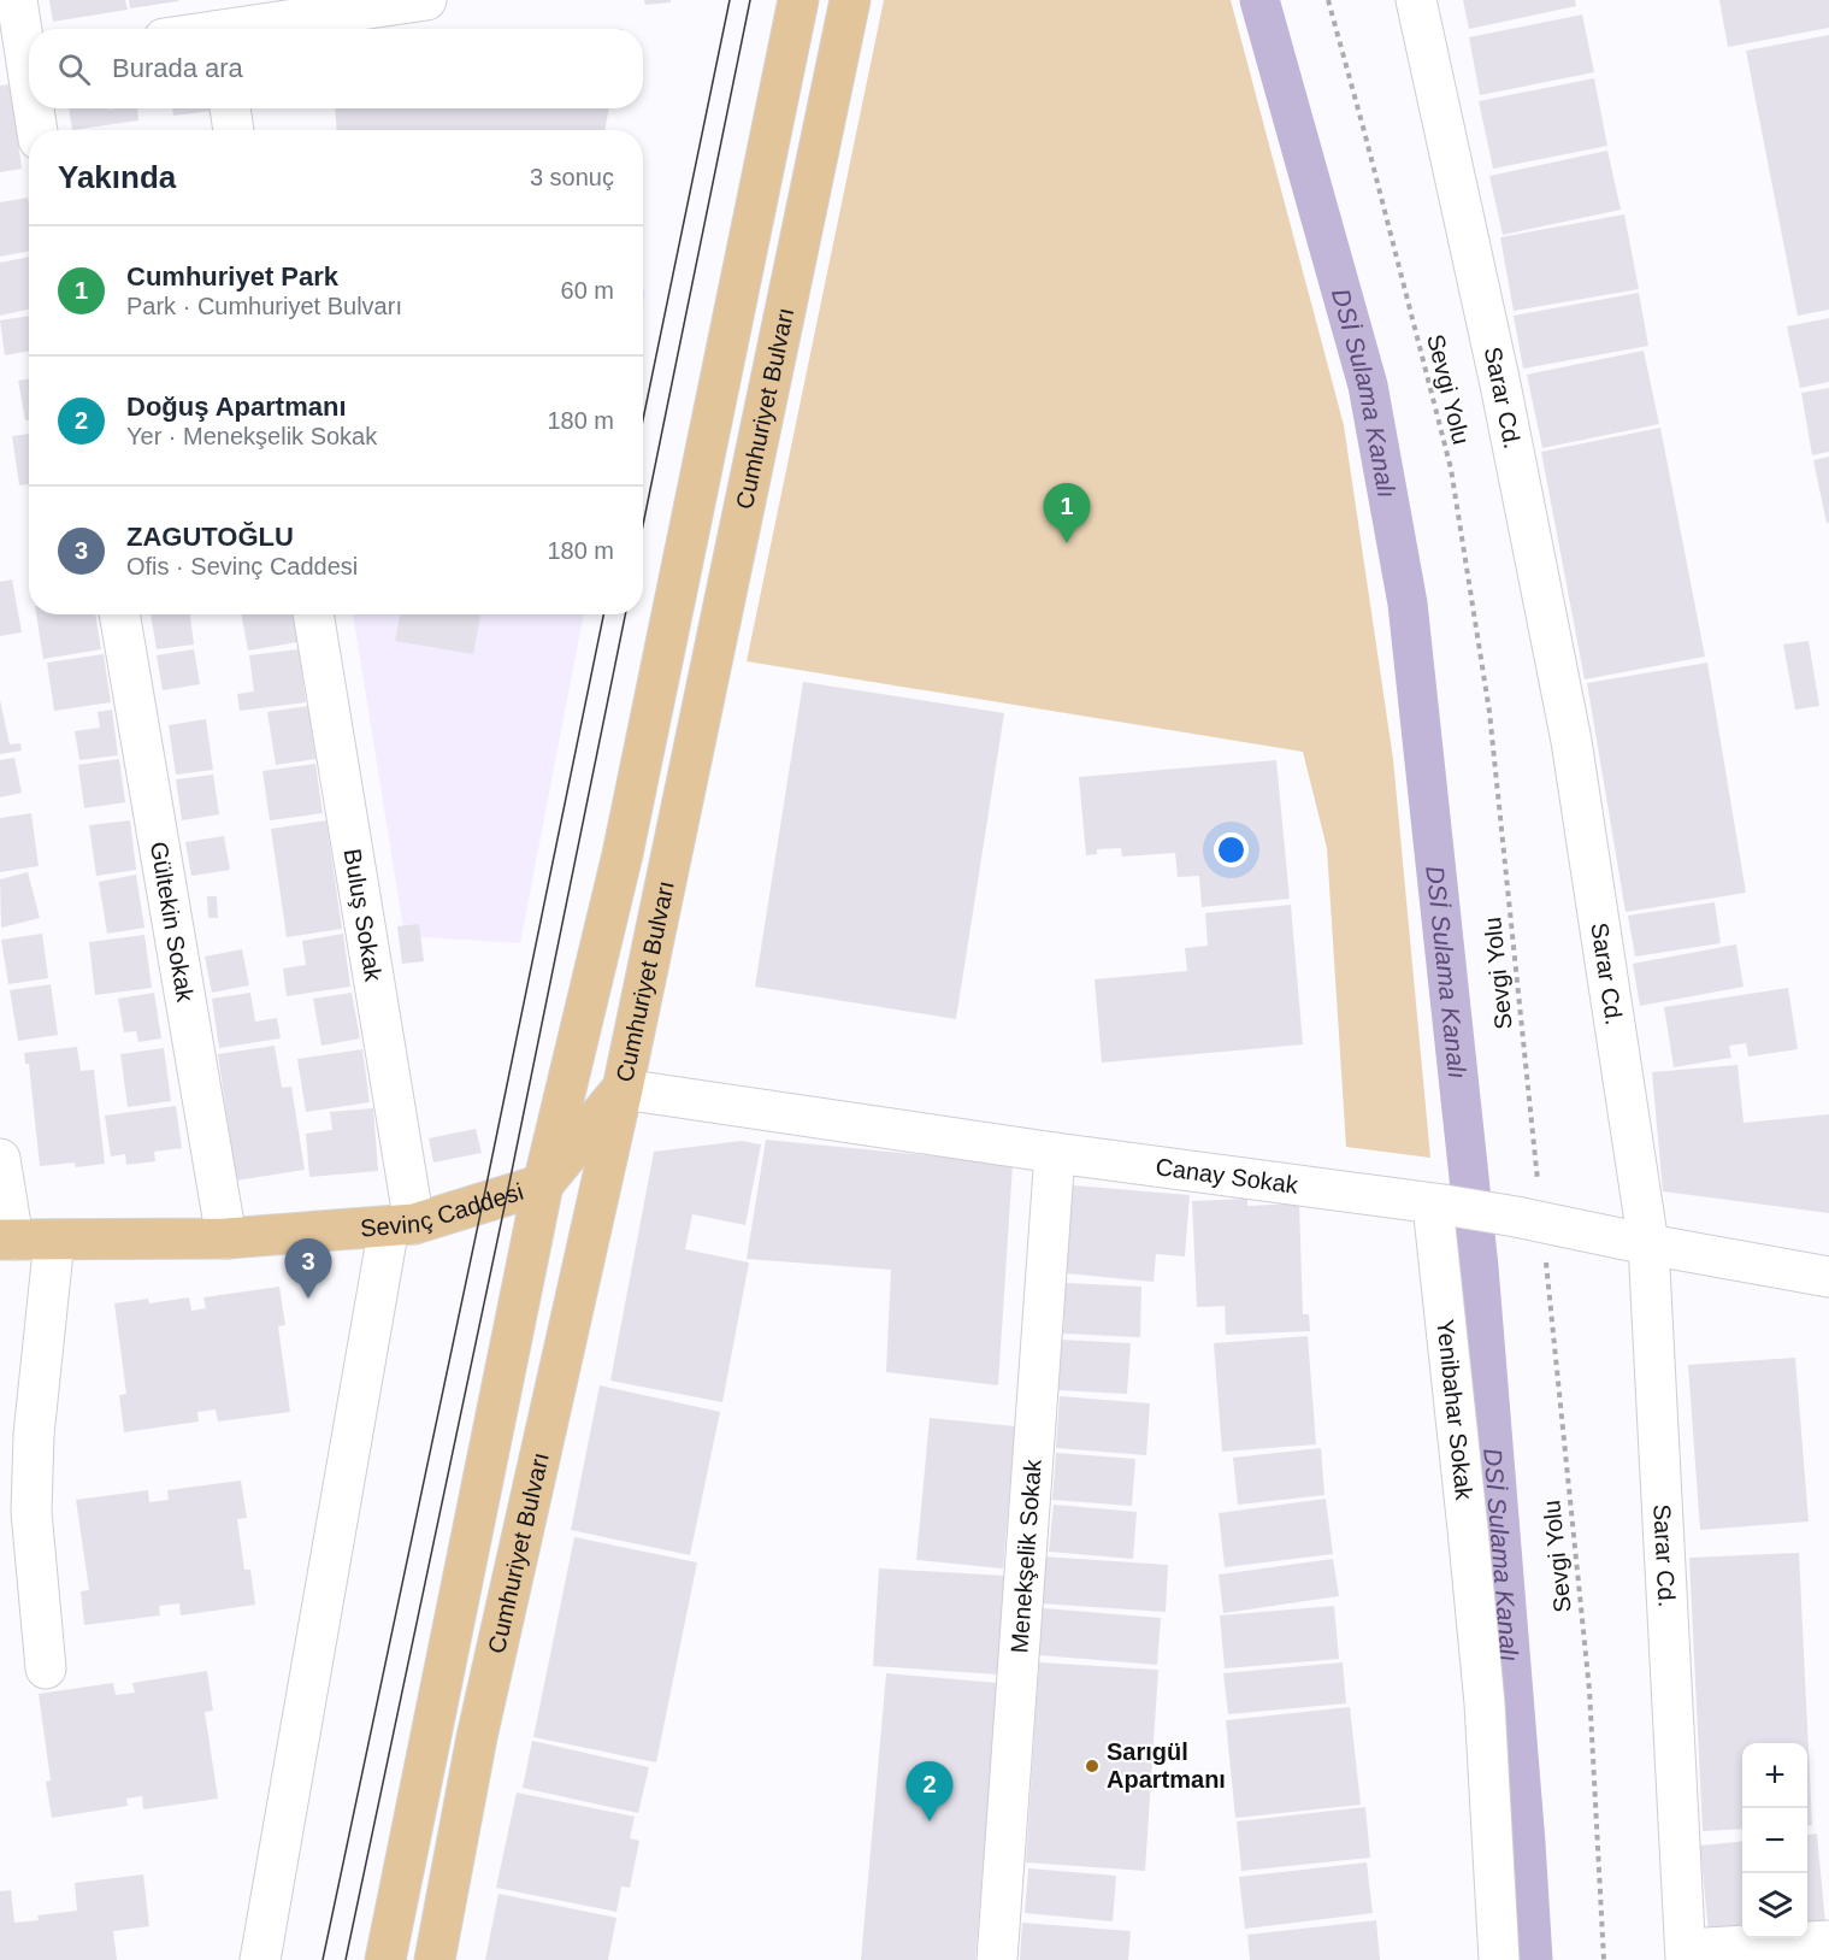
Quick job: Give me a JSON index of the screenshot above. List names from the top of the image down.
{
  "streets": {
    "main road": ["Cumhuriyet Bulvarı", "Sevinç Caddesi"],
    "street": [
      "Sarar Cd.",
      "Buluş Sokak",
      "Gültekin Sokak",
      "Canay Sokak",
      "Yenibahar Sokak",
      "Menekşelik Sokak"
    ],
    "path": ["Sevgi Yolu"]
  },
  "crossings": [
    ["Sevgi Yolu", "Canay Sokak"],
    ["Sarar Cd.", "Canay Sokak"],
    ["Cumhuriyet Bulvarı", "Canay Sokak"],
    ["Cumhuriyet Bulvarı", "Sevinç Caddesi"],
    ["Buluş Sokak", "Sevinç Caddesi"],
    ["Gültekin Sokak", "Sevinç Caddesi"],
    ["Canay Sokak", "Sevinç Caddesi"],
    ["Canay Sokak", "Yenibahar Sokak"],
    ["Canay Sokak", "Menekşelik Sokak"]
  ],
  "water": ["DSİ Sulama Kanalı"],
  "places": ["Sarıgül Apartmanı"],
  "page": {
    "search": "Burada ara",
    "heading": ["Yakında", "3 sonuç"],
    "list": [
      {
        "mark": "1",
        "name": "Cumhuriyet Park",
        "note": "Park · Cumhuriyet Bulvarı",
        "value": "60 m"
      },
      {
        "mark": "2",
        "name": "Doğuş Apartmanı",
        "note": "Yer · Menekşelik Sokak",
        "value": "180 m"
      },
      {
        "mark": "3",
        "name": "ZAGUTOĞLU",
        "note": "Ofis · Sevinç Caddesi",
        "value": "180 m"
      }
    ],
    "pins": ["1", "3", "2"],
    "map_buttons": ["+", "−"]
  }
}
